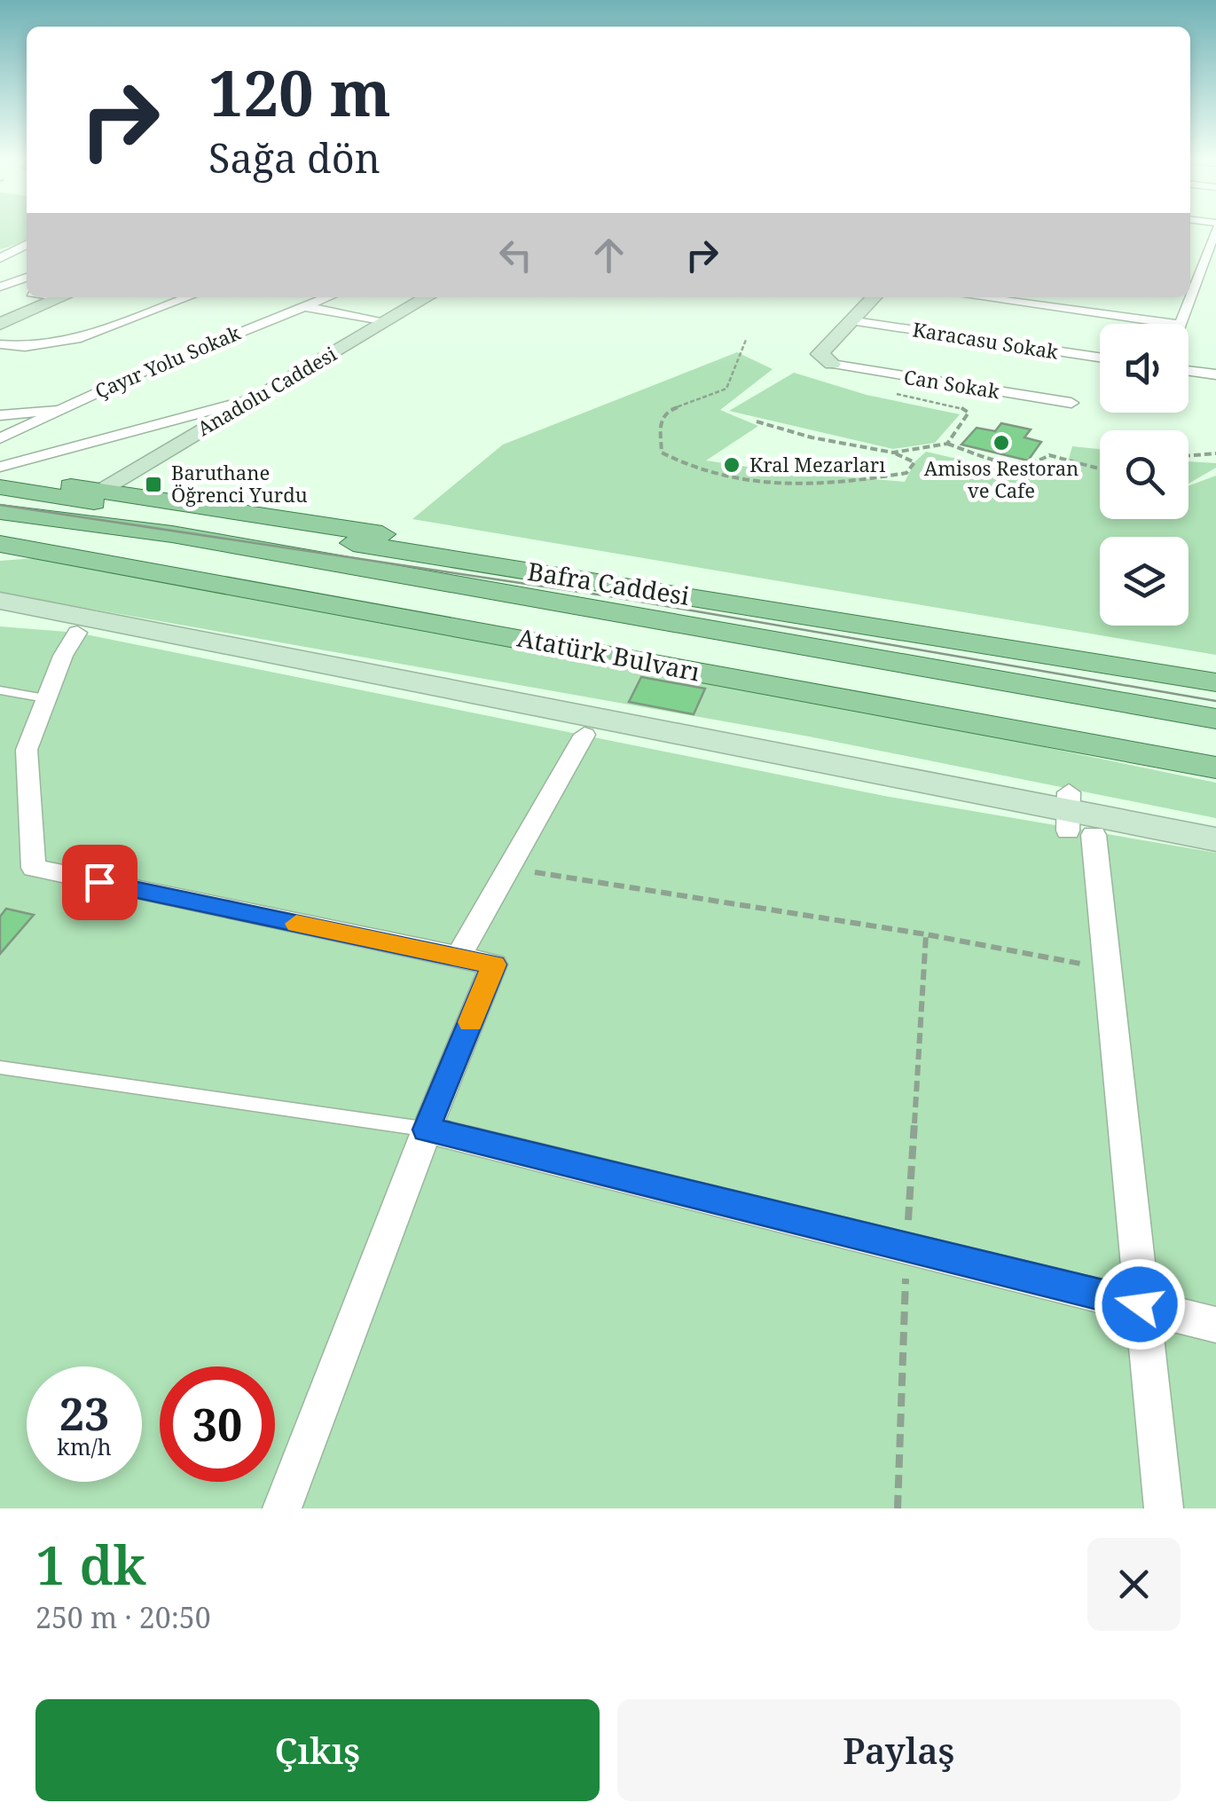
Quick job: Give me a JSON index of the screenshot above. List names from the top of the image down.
{
  "streets": {
    "main road": ["Anadolu Caddesi", "Bafra Caddesi", "Atatürk Bulvarı"],
    "street": ["Karacasu Sokak", "Çayır Yolu Sokak", "Can Sokak"]
  },
  "crossings": [
    ["Anadolu Caddesi", "Bafra Caddesi"]
  ],
  "places": {
    "other": ["Amisos Restoran ve Cafe", "Kral Mezarları"],
    "transit": ["Baruthane Öğrenci Yurdu"]
  },
  "page": {
    "turn": ["120 m", "Sağa dön"],
    "speed": "23 km/h",
    "limit": "30",
    "heading": ["1 dk", "250 m · 20:50"],
    "buttons": ["Çıkış", "Paylaş"]
  }
}
